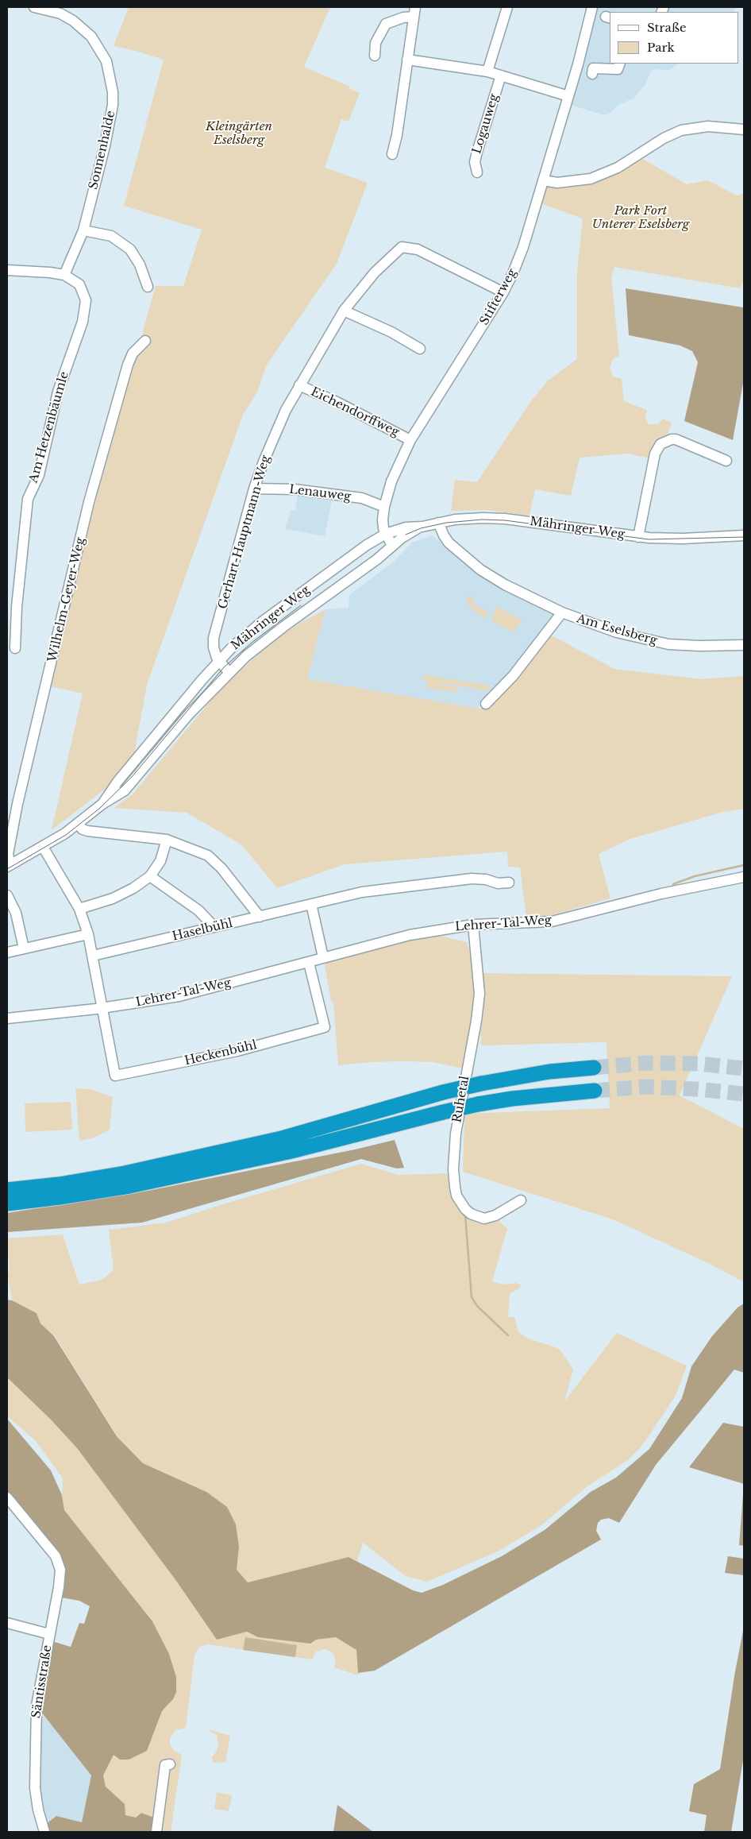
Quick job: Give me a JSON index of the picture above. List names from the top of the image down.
{
  "streets": {
    "street": [
      "Logauweg",
      "Sonnenhalde",
      "Stifterweg",
      "Eichendorffweg",
      "Am Hetzenbäumle",
      "Lenauweg",
      "Mähringer Weg",
      "Gerhart-Hauptmann-Weg",
      "Wilhelm-Geyer-Weg",
      "Am Eselsberg",
      "Lehrer-Tal-Weg",
      "Haselbühl",
      "Heckenbühl",
      "Ruhetal",
      "Säntisstraße"
    ]
  },
  "crossings": [
    ["Sonnenhalde", "Am Hetzenbäumle"],
    ["Stifterweg", "Eichendorffweg"],
    ["Stifterweg", "Lenauweg"],
    ["Stifterweg", "Mähringer Weg"],
    ["Stifterweg", "Gerhart-Hauptmann-Weg"],
    ["Eichendorffweg", "Gerhart-Hauptmann-Weg"],
    ["Lenauweg", "Gerhart-Hauptmann-Weg"],
    ["Mähringer Weg", "Gerhart-Hauptmann-Weg"],
    ["Mähringer Weg", "Wilhelm-Geyer-Weg"],
    ["Mähringer Weg", "Am Eselsberg"],
    ["Lehrer-Tal-Weg", "Heckenbühl"],
    ["Lehrer-Tal-Weg", "Ruhetal"]
  ],
  "parks": ["Kleingärten Eselsberg", "Park Fort Unterer Eselsberg"],
  "legend": ["Straße", "Park"]
}
